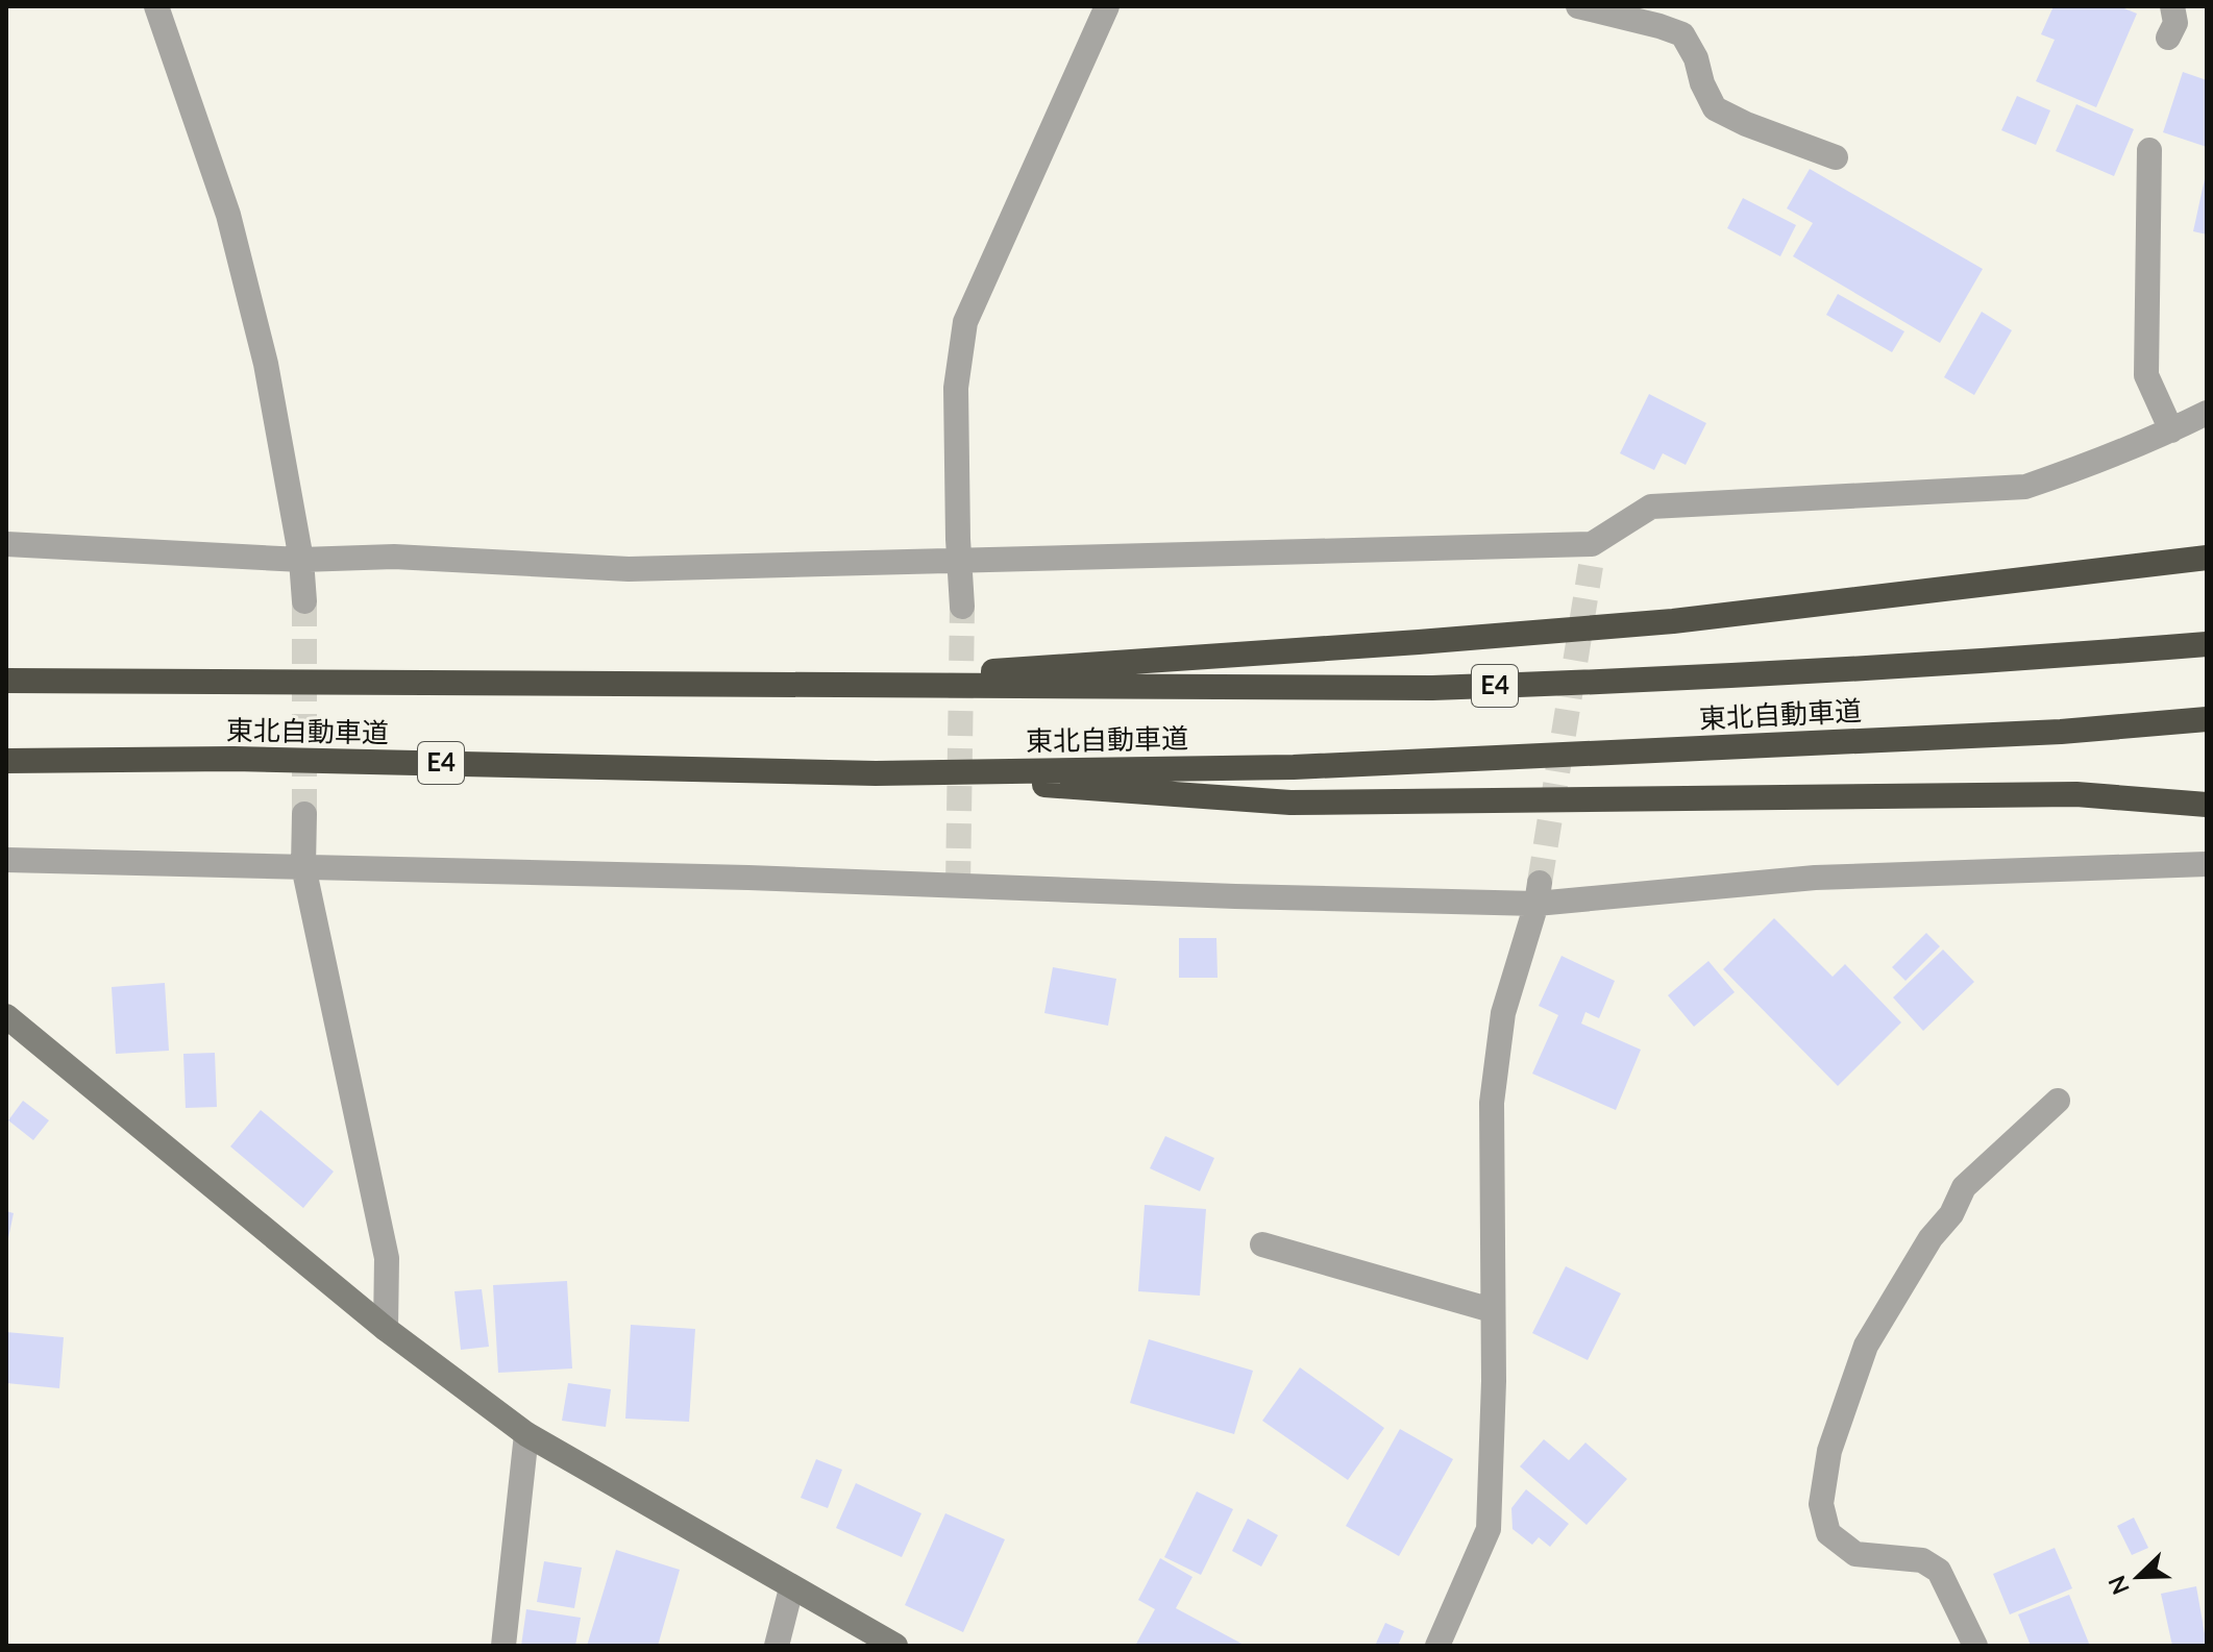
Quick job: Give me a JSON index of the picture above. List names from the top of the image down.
{
  "streets": {
    "highway": ["E4", "東北自動車道"]
  },
  "north": "bottom left"
}
